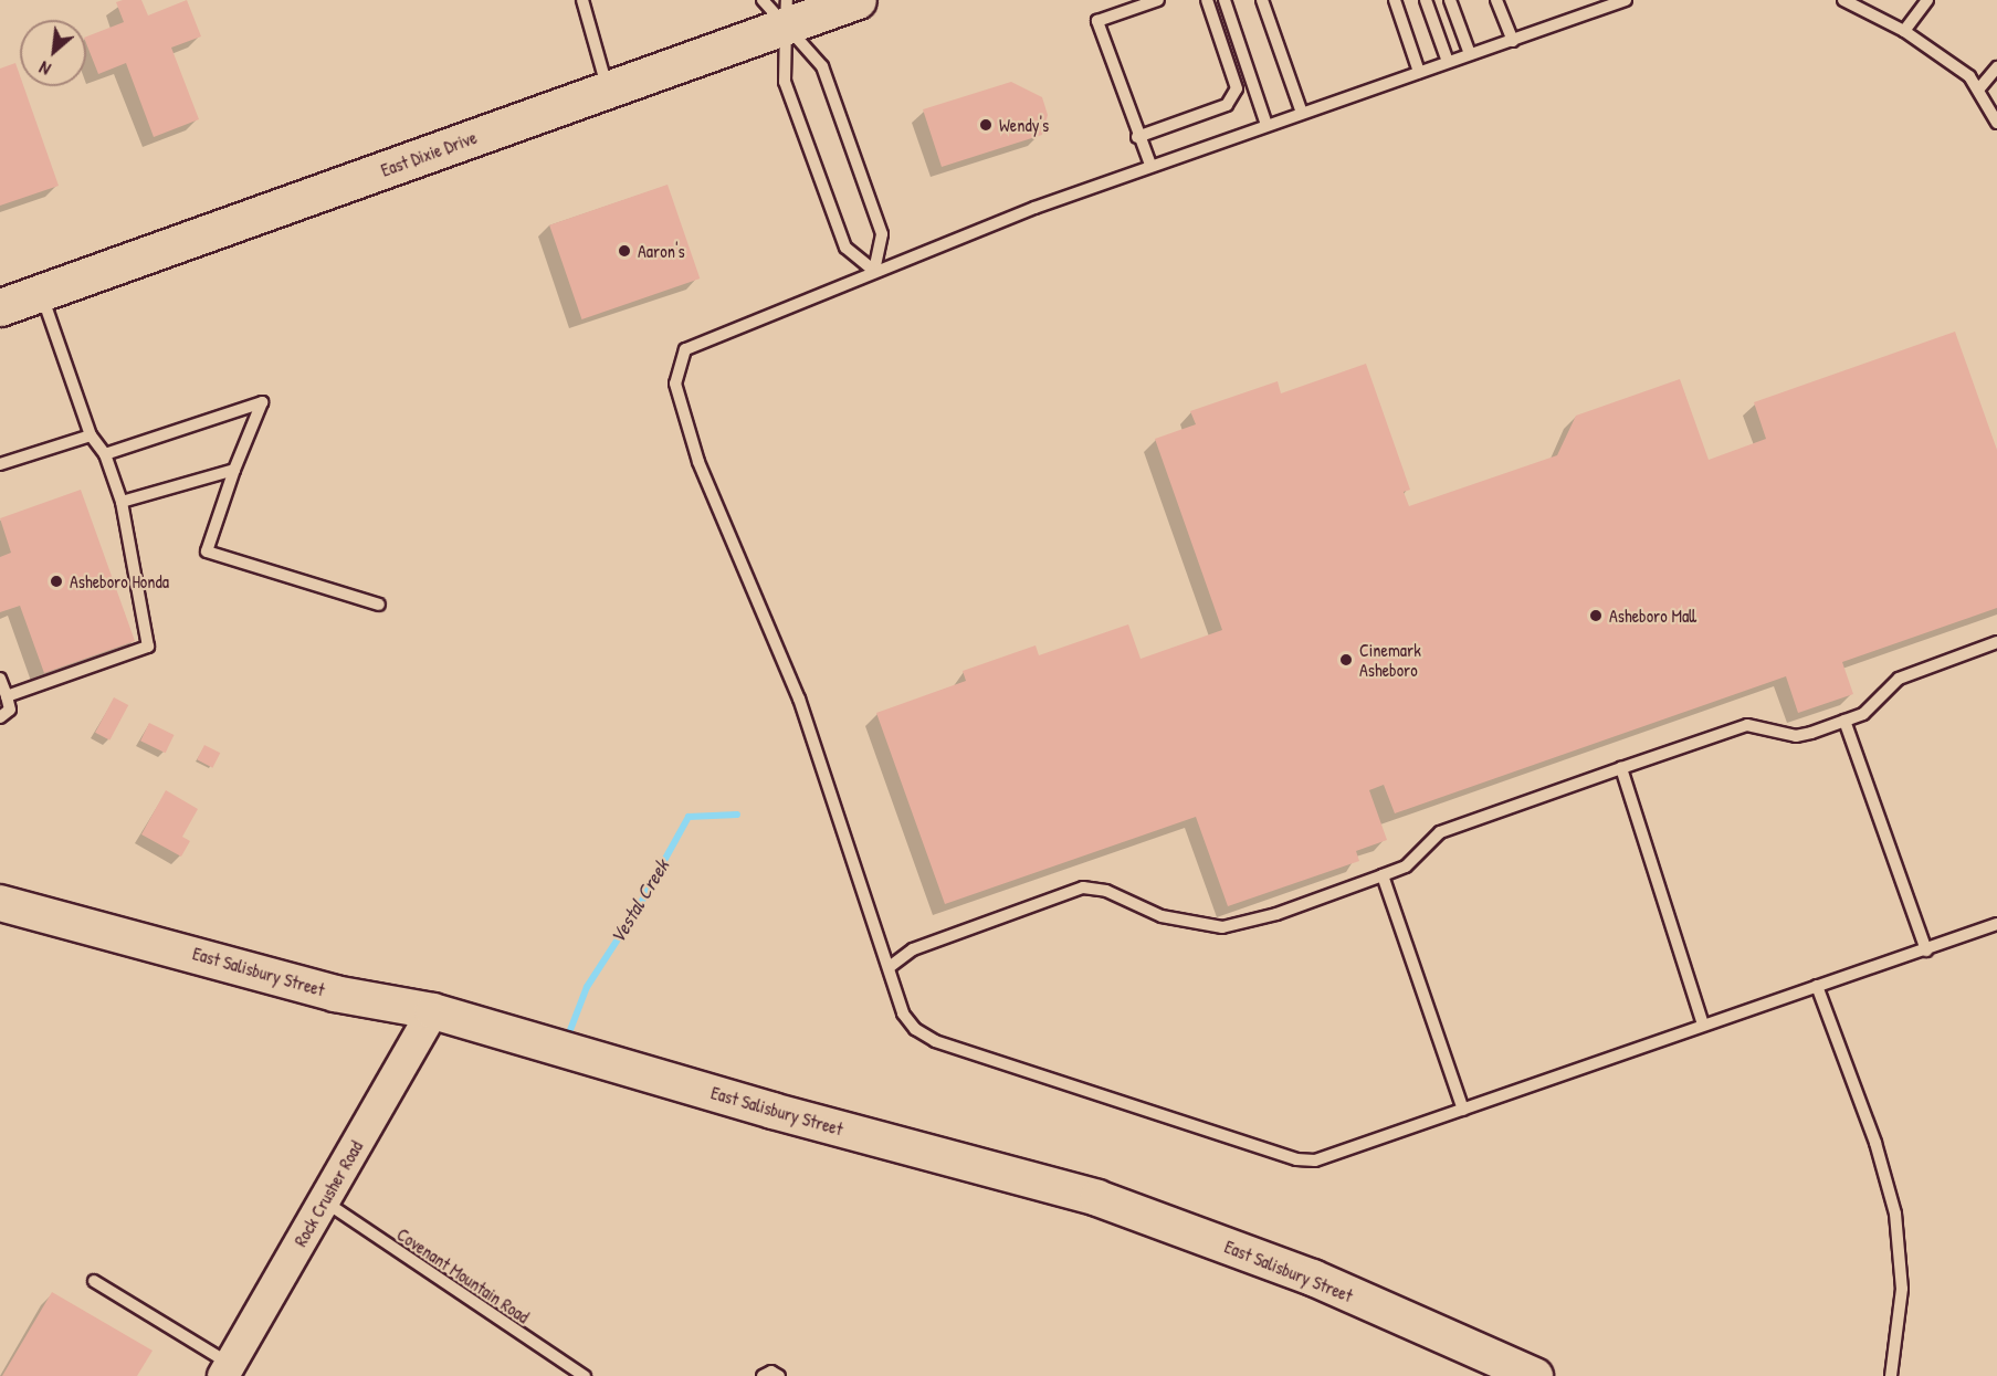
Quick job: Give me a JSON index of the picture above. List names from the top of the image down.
{
  "streets": {
    "main road": ["East Dixie Drive", "East Salisbury Street"],
    "street": ["Rock Crusher Road"],
    "lane": ["Covenant Mountain Road"]
  },
  "crossings": [
    ["East Salisbury Street", "Rock Crusher Road"],
    ["Rock Crusher Road", "Covenant Mountain Road"]
  ],
  "water": ["Vestal Creek"],
  "places": [
    "Wendy's",
    "Aaron's",
    "Asheboro Honda",
    "Asheboro Mall",
    "Cinemark Asheboro"
  ],
  "north": "bottom left"
}
